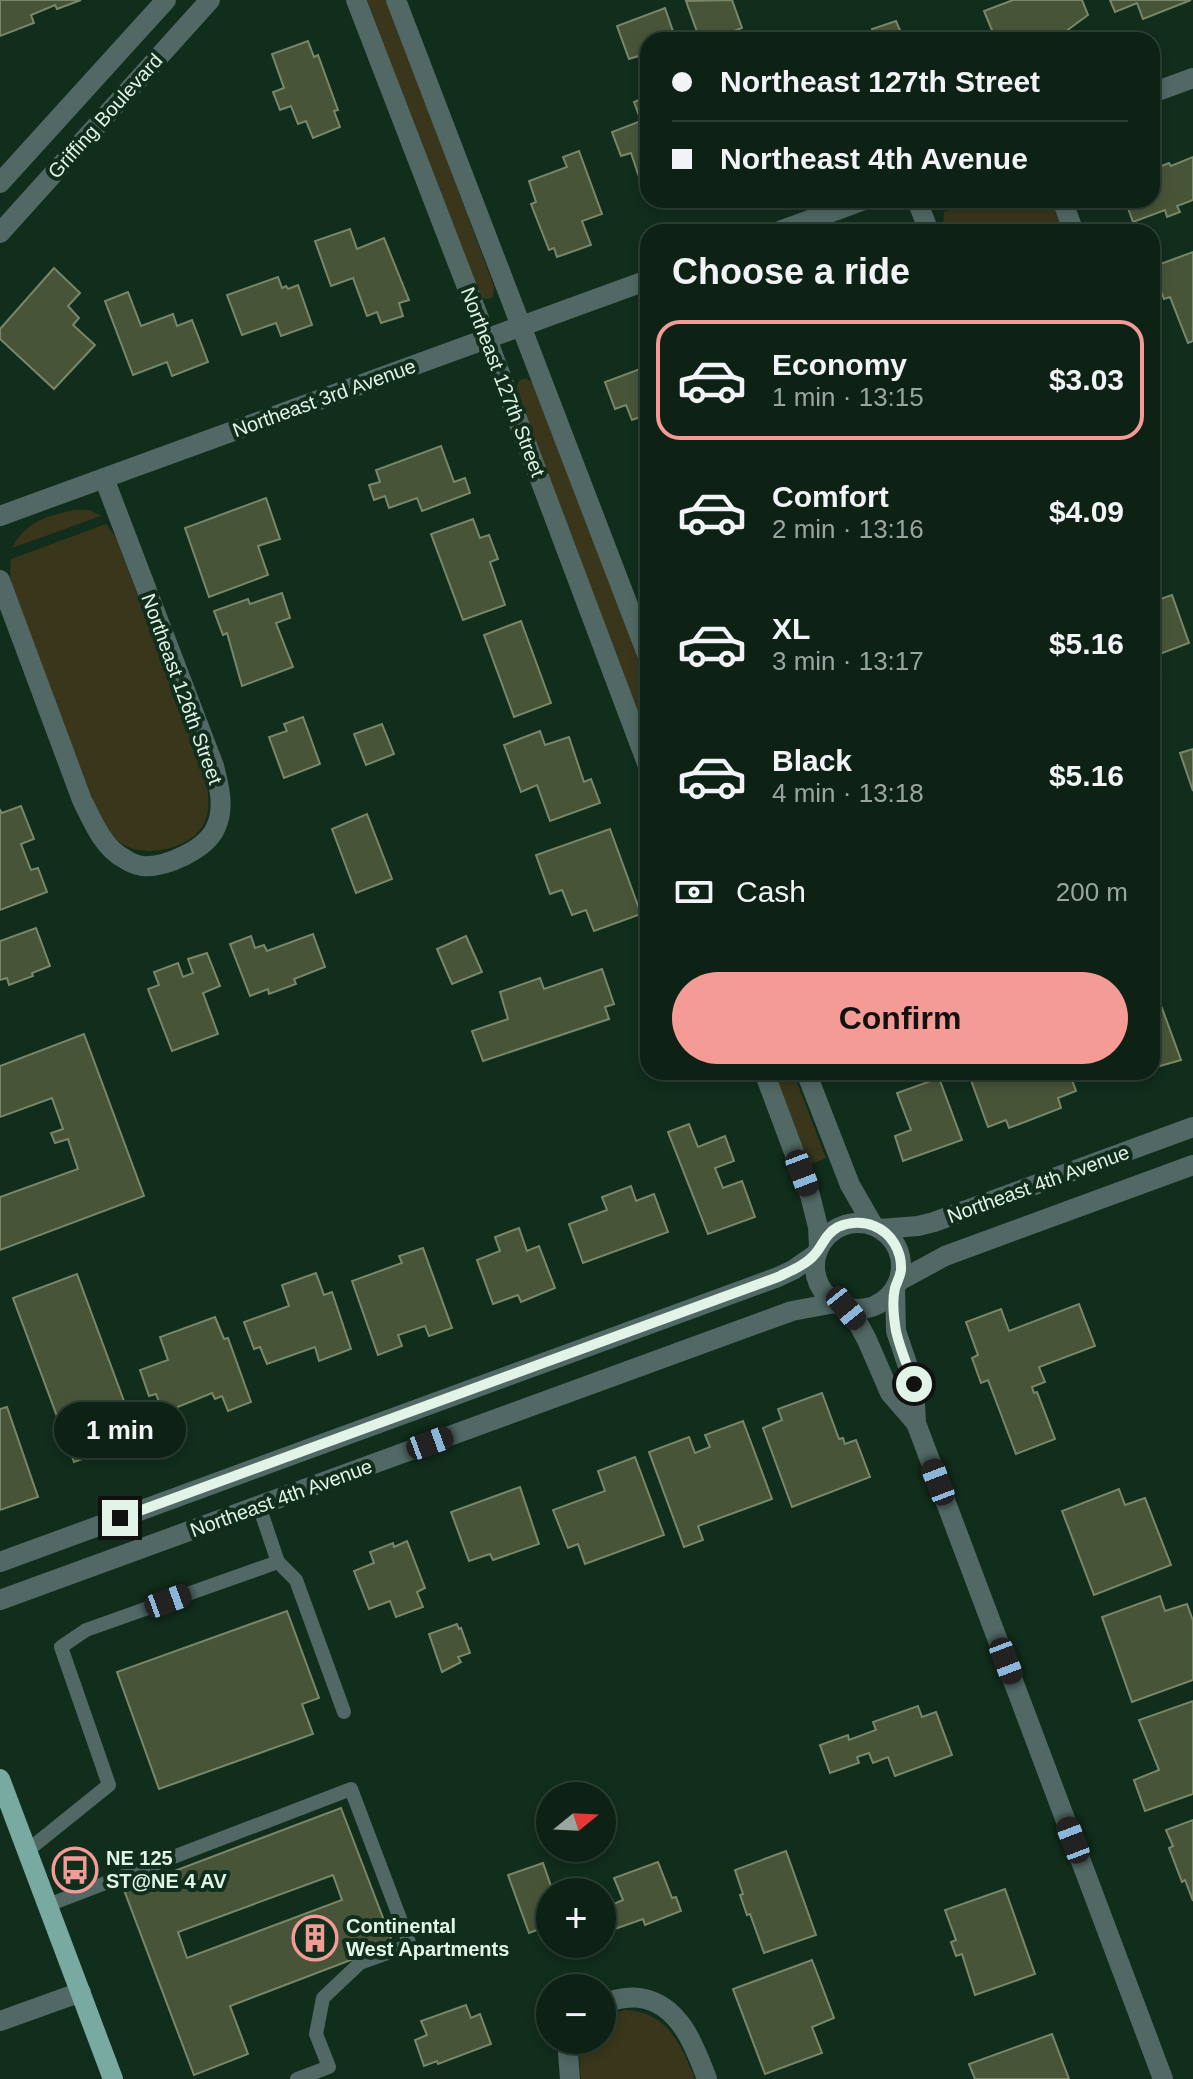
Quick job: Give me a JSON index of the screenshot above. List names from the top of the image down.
{
  "streets": {
    "street": [
      "Griffing Boulevard",
      "Northeast 127th Street",
      "Northeast 3rd Avenue",
      "Northeast 126th Street",
      "Northeast 4th Avenue"
    ]
  },
  "crossings": [
    ["Northeast 127th Street", "Northeast 3rd Avenue"],
    ["Northeast 3rd Avenue", "Northeast 126th Street"]
  ],
  "places": {
    "bus stop": ["NE 125 ST@NE 4 AV"],
    "building": ["Continental West Apartments"]
  },
  "north": "right",
  "page": {
    "banner": ["Northeast 127th Street", "Northeast 4th Avenue"],
    "heading": "Choose a ride",
    "list": [
      {
        "name": "Economy",
        "note": "1 min · 13:15",
        "value": "$3.03"
      },
      {
        "name": "Comfort",
        "note": "2 min · 13:16",
        "value": "$4.09"
      },
      {
        "name": "XL",
        "note": "3 min · 13:17",
        "value": "$5.16"
      },
      {
        "name": "Black",
        "note": "4 min · 13:18",
        "value": "$5.16"
      }
    ],
    "pay": ["Cash", "200 m"],
    "buttons": "Confirm",
    "bubble": "1 min",
    "map_buttons": ["+", "−"]
  }
}
